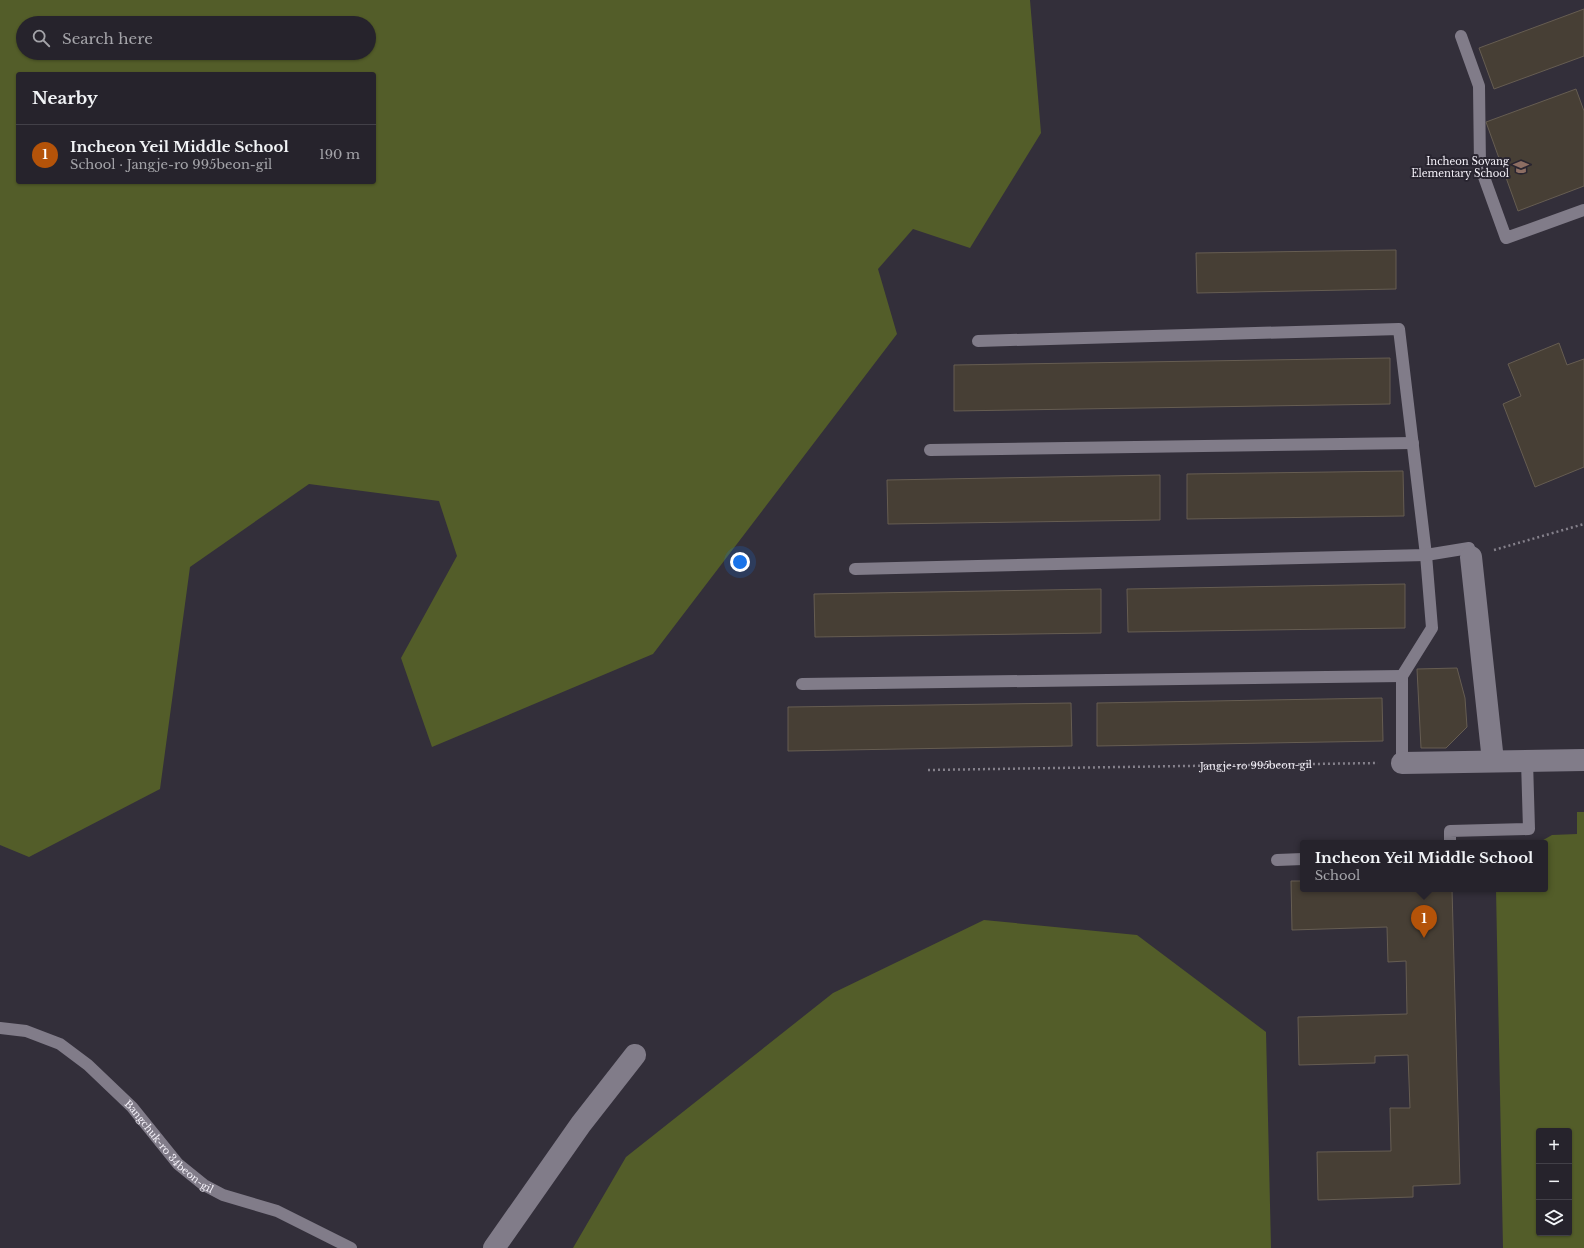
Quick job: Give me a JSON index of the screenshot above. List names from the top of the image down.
{
  "streets": {
    "lane": ["Bangchuk-ro 34beon-gil"],
    "path": ["Jangje-ro 995beon-gil"]
  },
  "places": {
    "school or university": ["Incheon Soyang Elementary School"]
  },
  "page": {
    "search": "Search here",
    "heading": "Nearby",
    "list": [
      {
        "mark": "1",
        "name": "Incheon Yeil Middle School",
        "note": "School · Jangje-ro 995beon-gil",
        "value": "190 m"
      }
    ],
    "popup": ["Incheon Yeil Middle School", "School"],
    "pins": "1",
    "map_buttons": ["+", "−"]
  }
}
